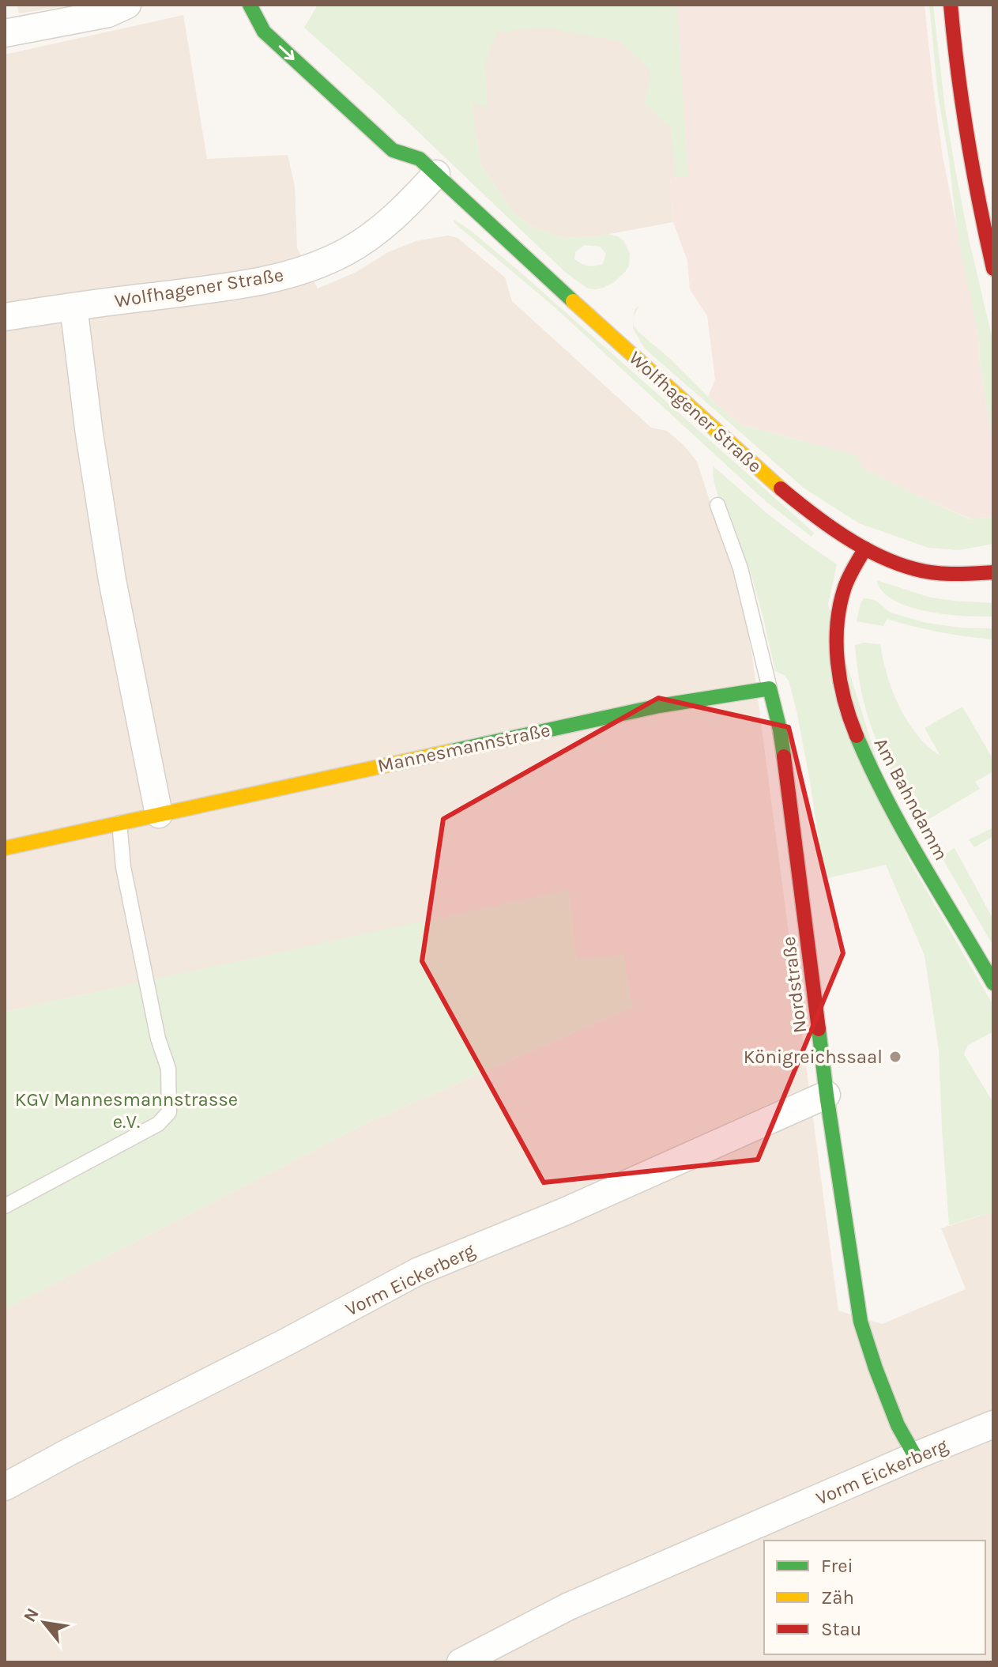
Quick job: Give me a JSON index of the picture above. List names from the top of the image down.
{
  "streets": {
    "street": [
      "Wolfhagener Straße",
      "Mannesmannstraße",
      "Am Bahndamm",
      "Nordstraße",
      "Vorm Eickerberg"
    ]
  },
  "crossings": [
    ["Wolfhagener Straße", "Am Bahndamm"],
    ["Mannesmannstraße", "Nordstraße"],
    ["Nordstraße", "Vorm Eickerberg"]
  ],
  "parks": ["KGV Mannesmannstrasse e.V."],
  "places": ["Königreichssaal"],
  "legend": ["Frei", "Zäh", "Stau"],
  "north": "top left"
}
